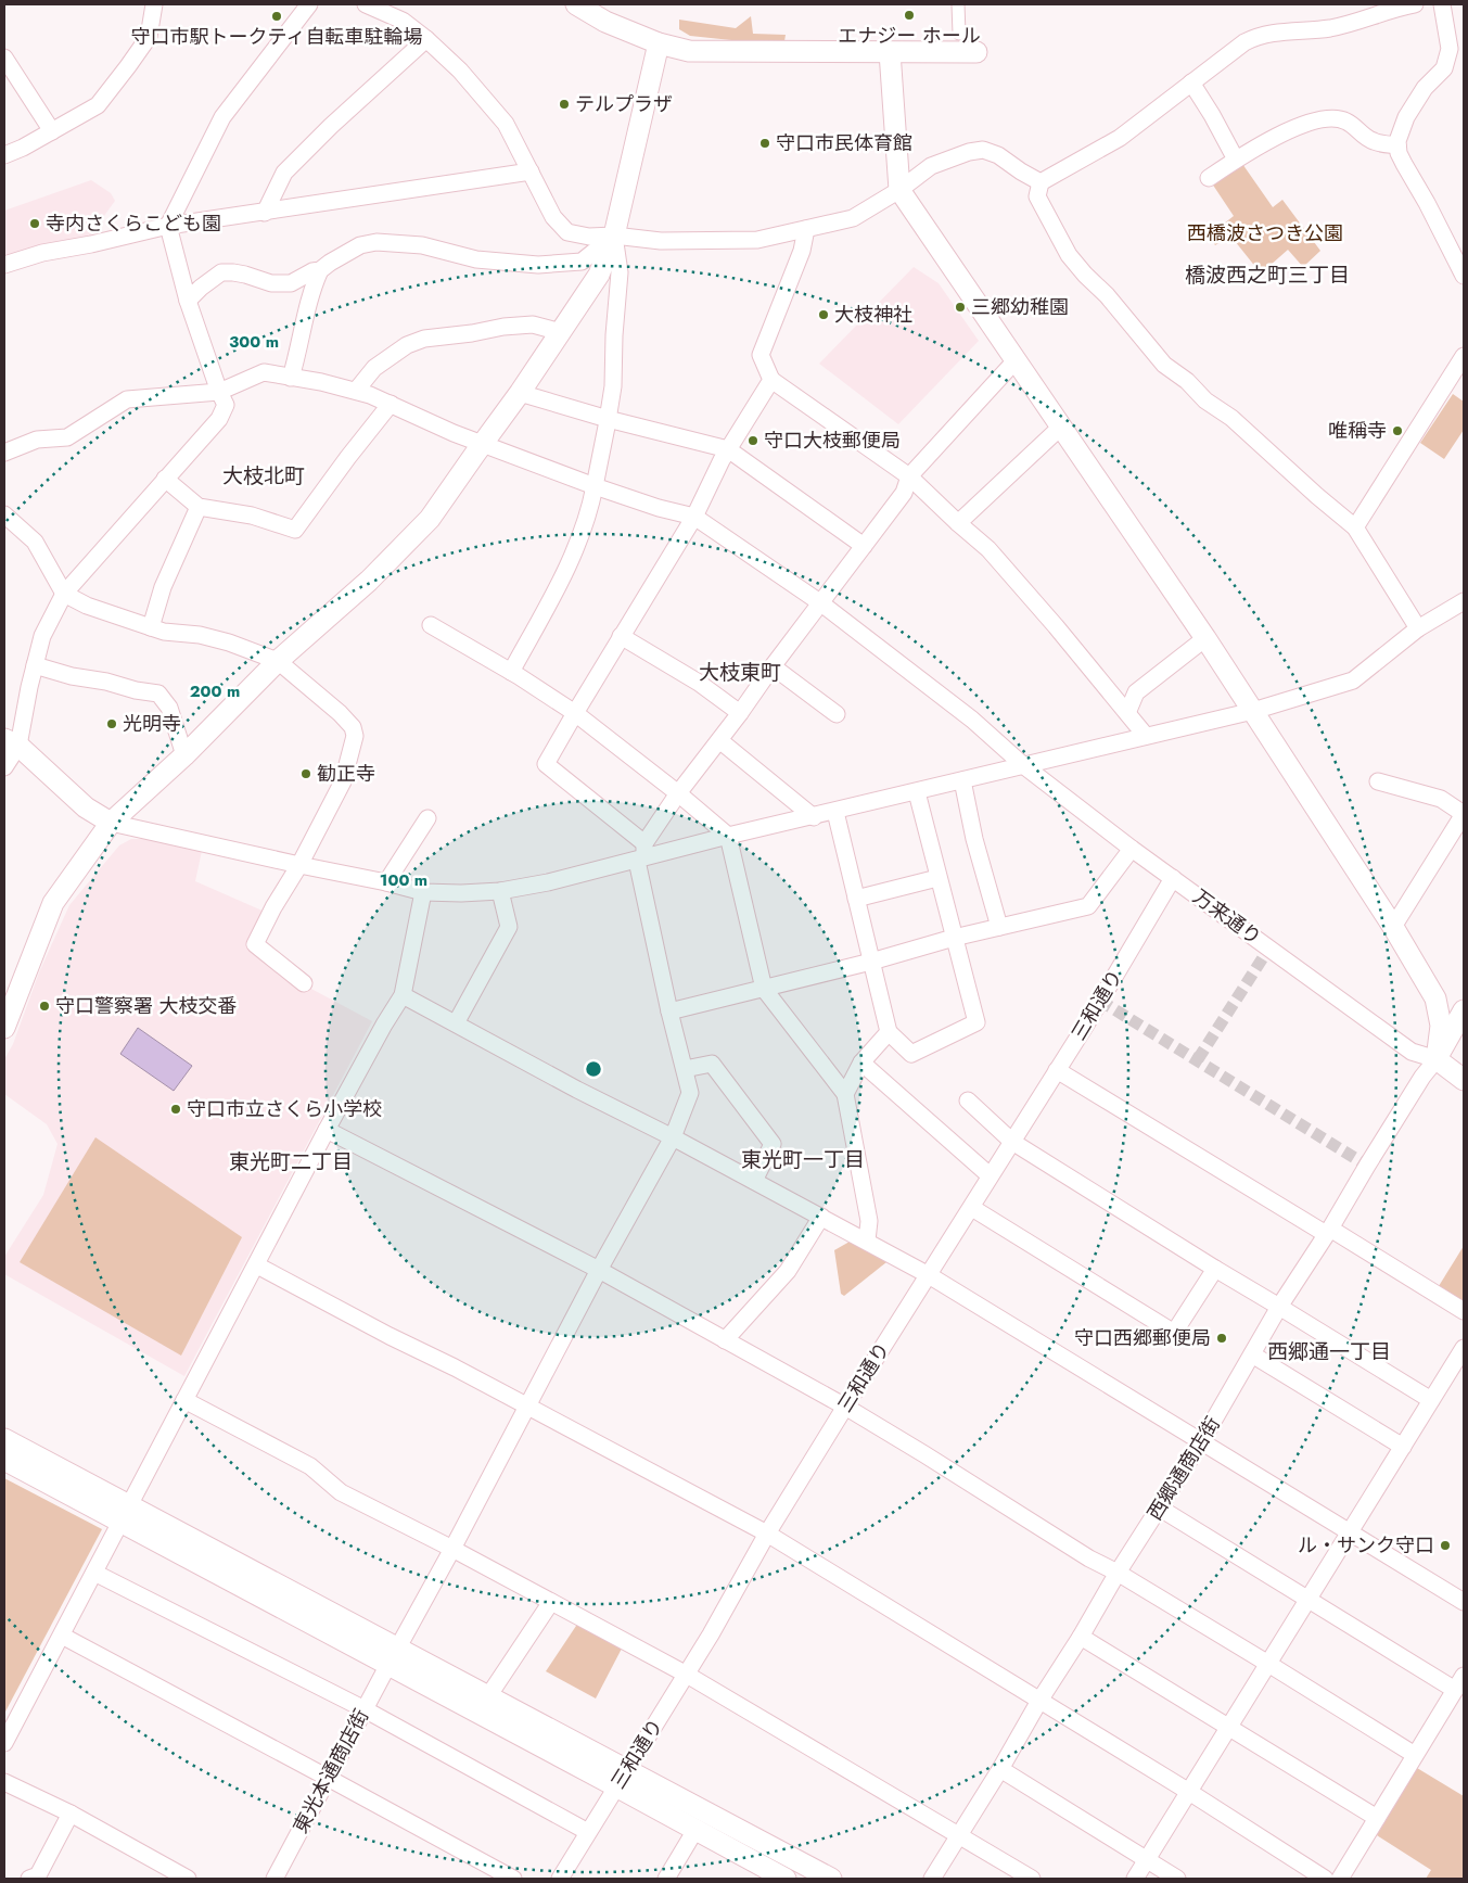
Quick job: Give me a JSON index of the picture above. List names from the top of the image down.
{
  "streets": {
    "street": [
      "万来通り",
      "三和通り",
      "西郷通商店街",
      "東光本通商店街"
    ]
  },
  "crossings": [
    ["万来通り", "三和通り"],
    ["万来通り", "西郷通商店街"]
  ],
  "districts": [
    "橋波西之町三丁目",
    "大枝北町",
    "大枝東町",
    "東光町一丁目",
    "東光町二丁目",
    "西郷通一丁目"
  ],
  "parks": ["西橋波さつき公園"],
  "places": [
    "エナジー ホール",
    "守口市駅トークティ自転車駐輪場",
    "テルプラザ",
    "守口市民体育館",
    "寺内さくらこども園",
    "三郷幼稚園",
    "大枝神社",
    "唯稱寺",
    "守口大枝郵便局",
    "光明寺",
    "勧正寺",
    "守口警察署 大枝交番",
    "守口市立さくら小学校",
    "守口西郷郵便局",
    "ル・サンク守口"
  ],
  "rings": ["300 m", "200 m", "100 m"]
}
